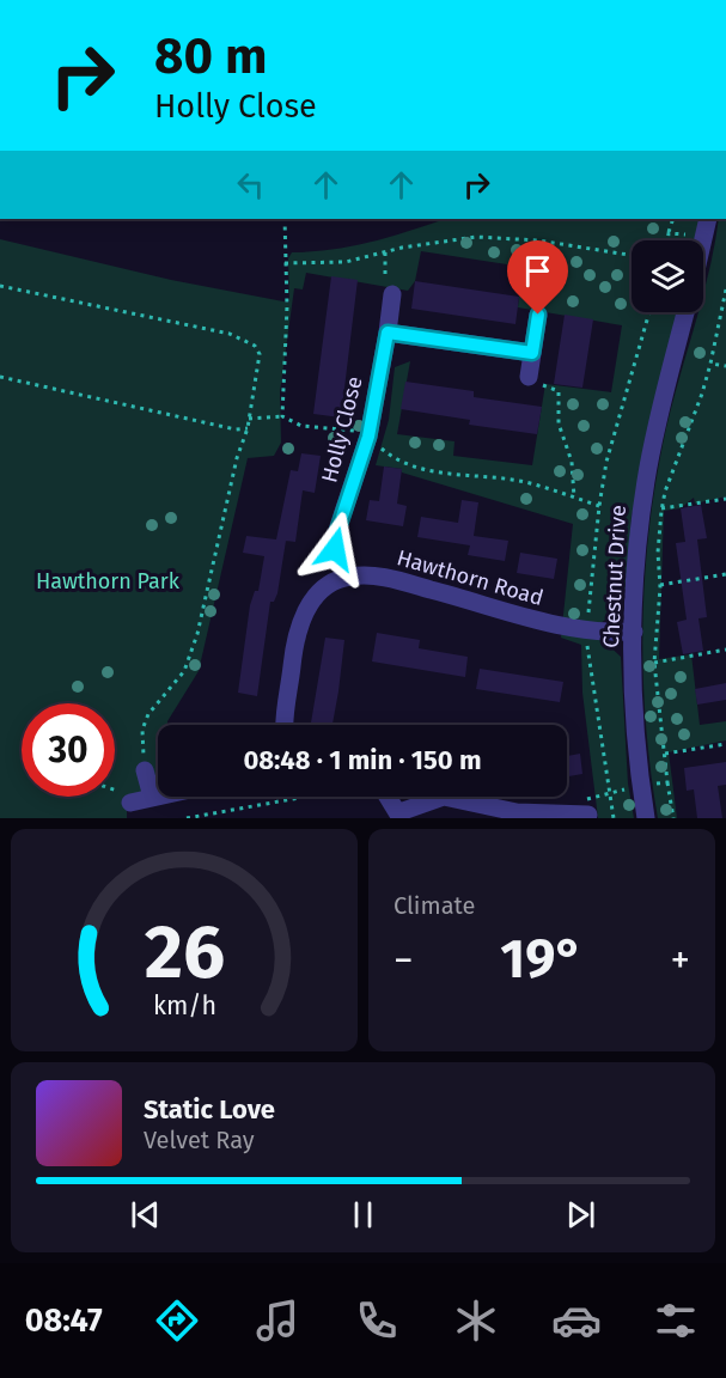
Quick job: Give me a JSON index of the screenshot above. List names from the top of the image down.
{
  "streets": {
    "street": ["Holly Close", "Chestnut Drive", "Hawthorn Road"]
  },
  "crossings": [
    ["Holly Close", "Hawthorn Road"],
    ["Chestnut Drive", "Hawthorn Road"]
  ],
  "parks": ["Hawthorn Park"],
  "page": {
    "turn": ["80 m", "Holly Close"],
    "limit": "30",
    "trip": "08:48 · 1 min · 150 m",
    "tile": "Climate",
    "heat": ["−", "19°", "+"],
    "song": ["Static Love", "Velvet Ray"],
    "tabs": "08:47",
    "gauge": ["26", "km/h"]
  }
}
